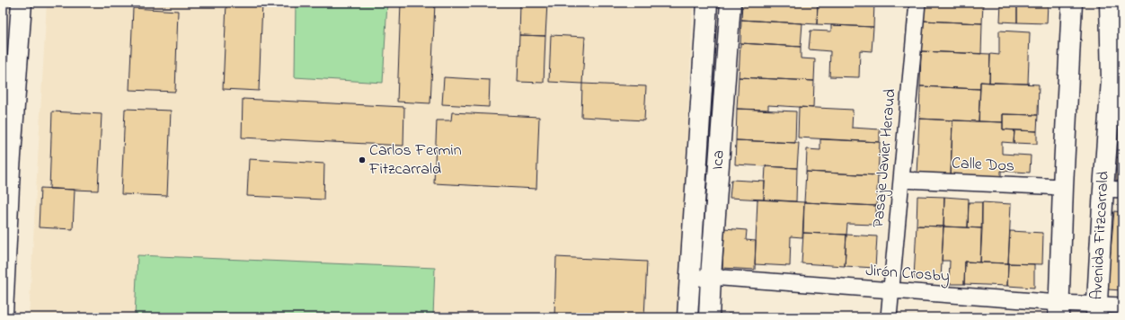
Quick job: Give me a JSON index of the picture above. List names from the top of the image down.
{
  "streets": {
    "street": [
      "Pasaje Javier Heraud",
      "Ica",
      "Calle Dos",
      "Avenida Fitzcarrald",
      "Jirón Crosby"
    ]
  },
  "crossings": [
    ["Pasaje Javier Heraud", "Calle Dos"],
    ["Pasaje Javier Heraud", "Jirón Crosby"],
    ["Ica", "Jirón Crosby"],
    ["Avenida Fitzcarrald", "Jirón Crosby"]
  ],
  "places": ["Carlos Fermin Fitzcarrald"]
}
